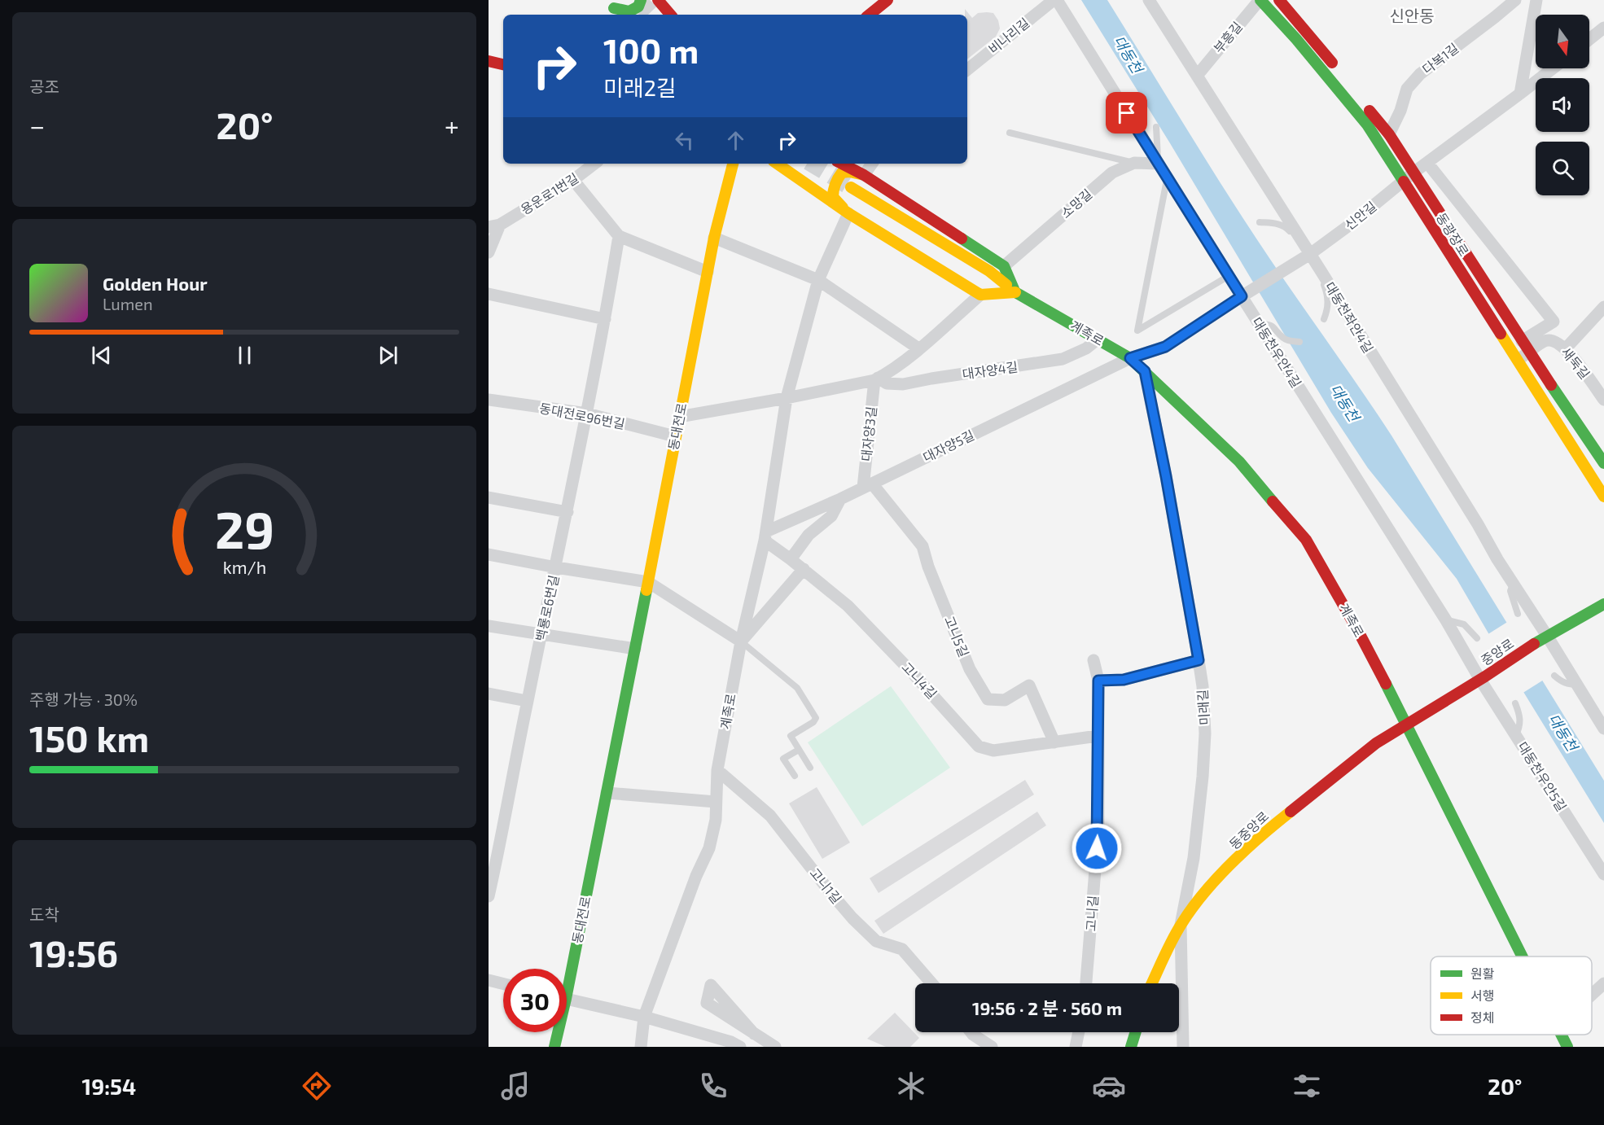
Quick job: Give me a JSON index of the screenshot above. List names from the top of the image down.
{
  "streets": {
    "main road": [
      "동광장로",
      "계족로",
      "동대전로",
      "중앙로",
      "동중앙로"
    ],
    "street": [
      "비나리길",
      "부흥길",
      "다복1길",
      "용운로1번길",
      "소망길",
      "신안길",
      "대동천좌안4길",
      "대동천우안4길",
      "새둑길",
      "대자양4길",
      "동대전로96번길",
      "대자양3길",
      "대자양5길",
      "백룡로6번길",
      "고니5길",
      "고니4길",
      "미래길",
      "대동천우안5길",
      "고니1길",
      "고니길"
    ]
  },
  "crossings": [
    ["비나리길", "대동천우안4길"],
    ["부흥길", "동광장로"],
    ["부흥길", "대동천좌안4길"],
    ["다복1길", "동광장로"],
    ["소망길", "대동천우안4길"],
    ["신안길", "동광장로"],
    ["신안길", "대동천좌안4길"],
    ["신안길", "대동천우안4길"],
    ["동광장로", "새둑길"],
    ["대동천좌안4길", "중앙로"],
    ["계족로", "대자양4길"],
    ["계족로", "대자양5길"],
    ["계족로", "중앙로"],
    ["계족로", "고니4길"],
    ["계족로", "미래길"],
    ["계족로", "동중앙로"],
    ["계족로", "고니1길"],
    ["대동천우안4길", "중앙로"],
    ["대동천우안4길", "대동천우안5길"],
    ["대자양4길", "대자양3길"],
    ["동대전로96번길", "동대전로"],
    ["동대전로96번길", "백룡로6번길"],
    ["대자양3길", "대자양5길"],
    ["대자양3길", "고니5길"],
    ["대자양5길", "고니5길"],
    ["대자양5길", "고니4길"],
    ["고니5길", "고니4길"],
    ["중앙로", "대동천우안5길"],
    ["중앙로", "동중앙로"],
    ["고니4길", "고니길"],
    ["미래길", "동중앙로"]
  ],
  "districts": ["신안동"],
  "water": ["대동천"],
  "legend": ["원활", "서행", "정체"],
  "north": "bottom",
  "page": {
    "tile": [
      "공조",
      ["주행 가능 · 30%", "150 km"],
      ["도착", "19:56"]
    ],
    "turn": ["100 m", "미래2길"],
    "heat": ["−", "20°", "+"],
    "song": ["Golden Hour", "Lumen"],
    "limit": "30",
    "trip": "19:56 · 2 분 · 560 m",
    "tabs": ["19:54", "20°"],
    "gauge": ["29", "km/h"]
  }
}
